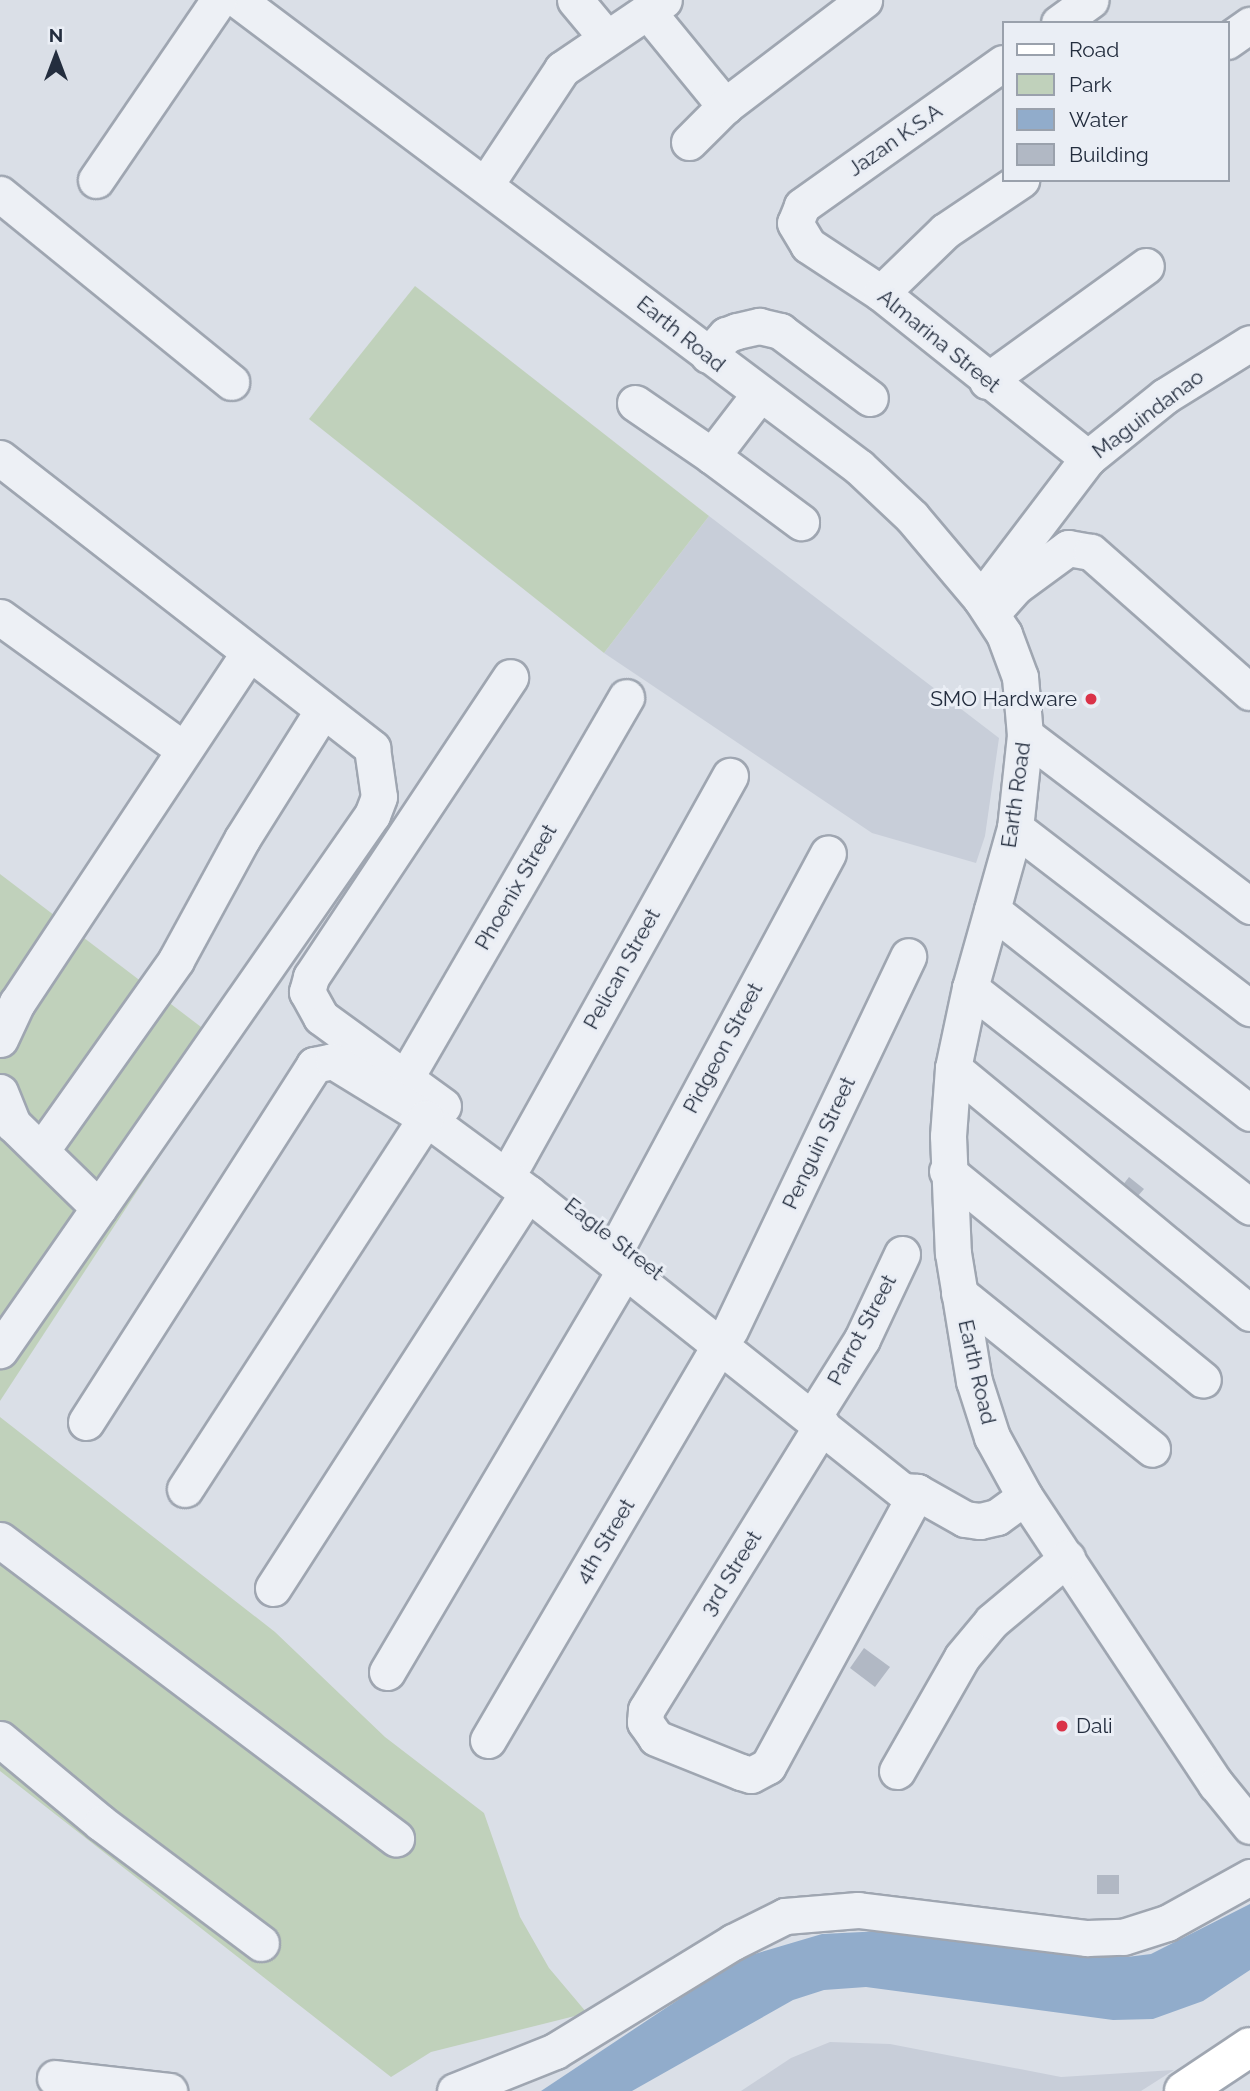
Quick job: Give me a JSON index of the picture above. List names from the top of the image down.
{
  "streets": {
    "street": [
      "Jazan K.S.A",
      "Earth Road",
      "Almarina Street",
      "Maguindanao",
      "Phoenix Street",
      "Pelican Street",
      "Pidgeon Street",
      "Penguin Street",
      "Eagle Street",
      "Parrot Street",
      "4th Street",
      "3rd Street"
    ]
  },
  "crossings": [
    ["Jazan K.S.A", "Almarina Street"],
    ["Earth Road", "Maguindanao"],
    ["Earth Road", "Eagle Street"],
    ["Almarina Street", "Maguindanao"],
    ["Phoenix Street", "Eagle Street"],
    ["Pelican Street", "Eagle Street"],
    ["Pidgeon Street", "Eagle Street"],
    ["Penguin Street", "Eagle Street"],
    ["Penguin Street", "4th Street"],
    ["Eagle Street", "Parrot Street"],
    ["Eagle Street", "4th Street"],
    ["Eagle Street", "3rd Street"],
    ["Parrot Street", "3rd Street"]
  ],
  "places": ["SMO Hardware", "Dali"],
  "legend": [
    "Road",
    "Park",
    "Water",
    "Building"
  ],
  "north": "top"
}
